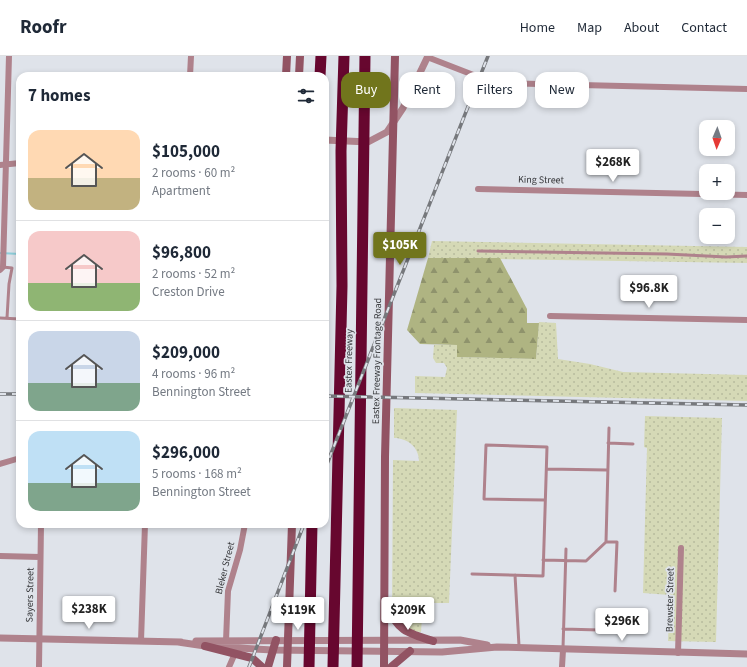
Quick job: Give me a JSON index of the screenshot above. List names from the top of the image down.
{
  "streets": {
    "highway": ["Eastex Freeway"],
    "main road": ["Eastex Freeway Frontage Road"],
    "street": [
      "King Street",
      "Bleker Street",
      "Sayers Street",
      "Brewster Street"
    ]
  },
  "north": "bottom",
  "page": {
    "header": "Roofr",
    "nav": [
      "Home",
      "Map",
      "About",
      "Contact"
    ],
    "chip": [
      "Buy",
      "Rent",
      "Filters",
      "New"
    ],
    "heading": "7 homes",
    "map_buttons": ["+", "−"],
    "list": [
      {
        "name": "$105,000",
        "note": "2 rooms · 60 m² · Apartment"
      },
      {
        "name": "$96,800",
        "note": "2 rooms · 52 m² · Creston Drive"
      },
      {
        "name": "$209,000",
        "note": "4 rooms · 96 m² · Bennington Street"
      },
      {
        "name": "$296,000",
        "note": "5 rooms · 168 m² · Bennington Street"
      }
    ],
    "price": [
      "$268K",
      "$105K",
      "$96.8K",
      "$238K",
      "$119K",
      "$209K",
      "$296K"
    ]
  }
}
